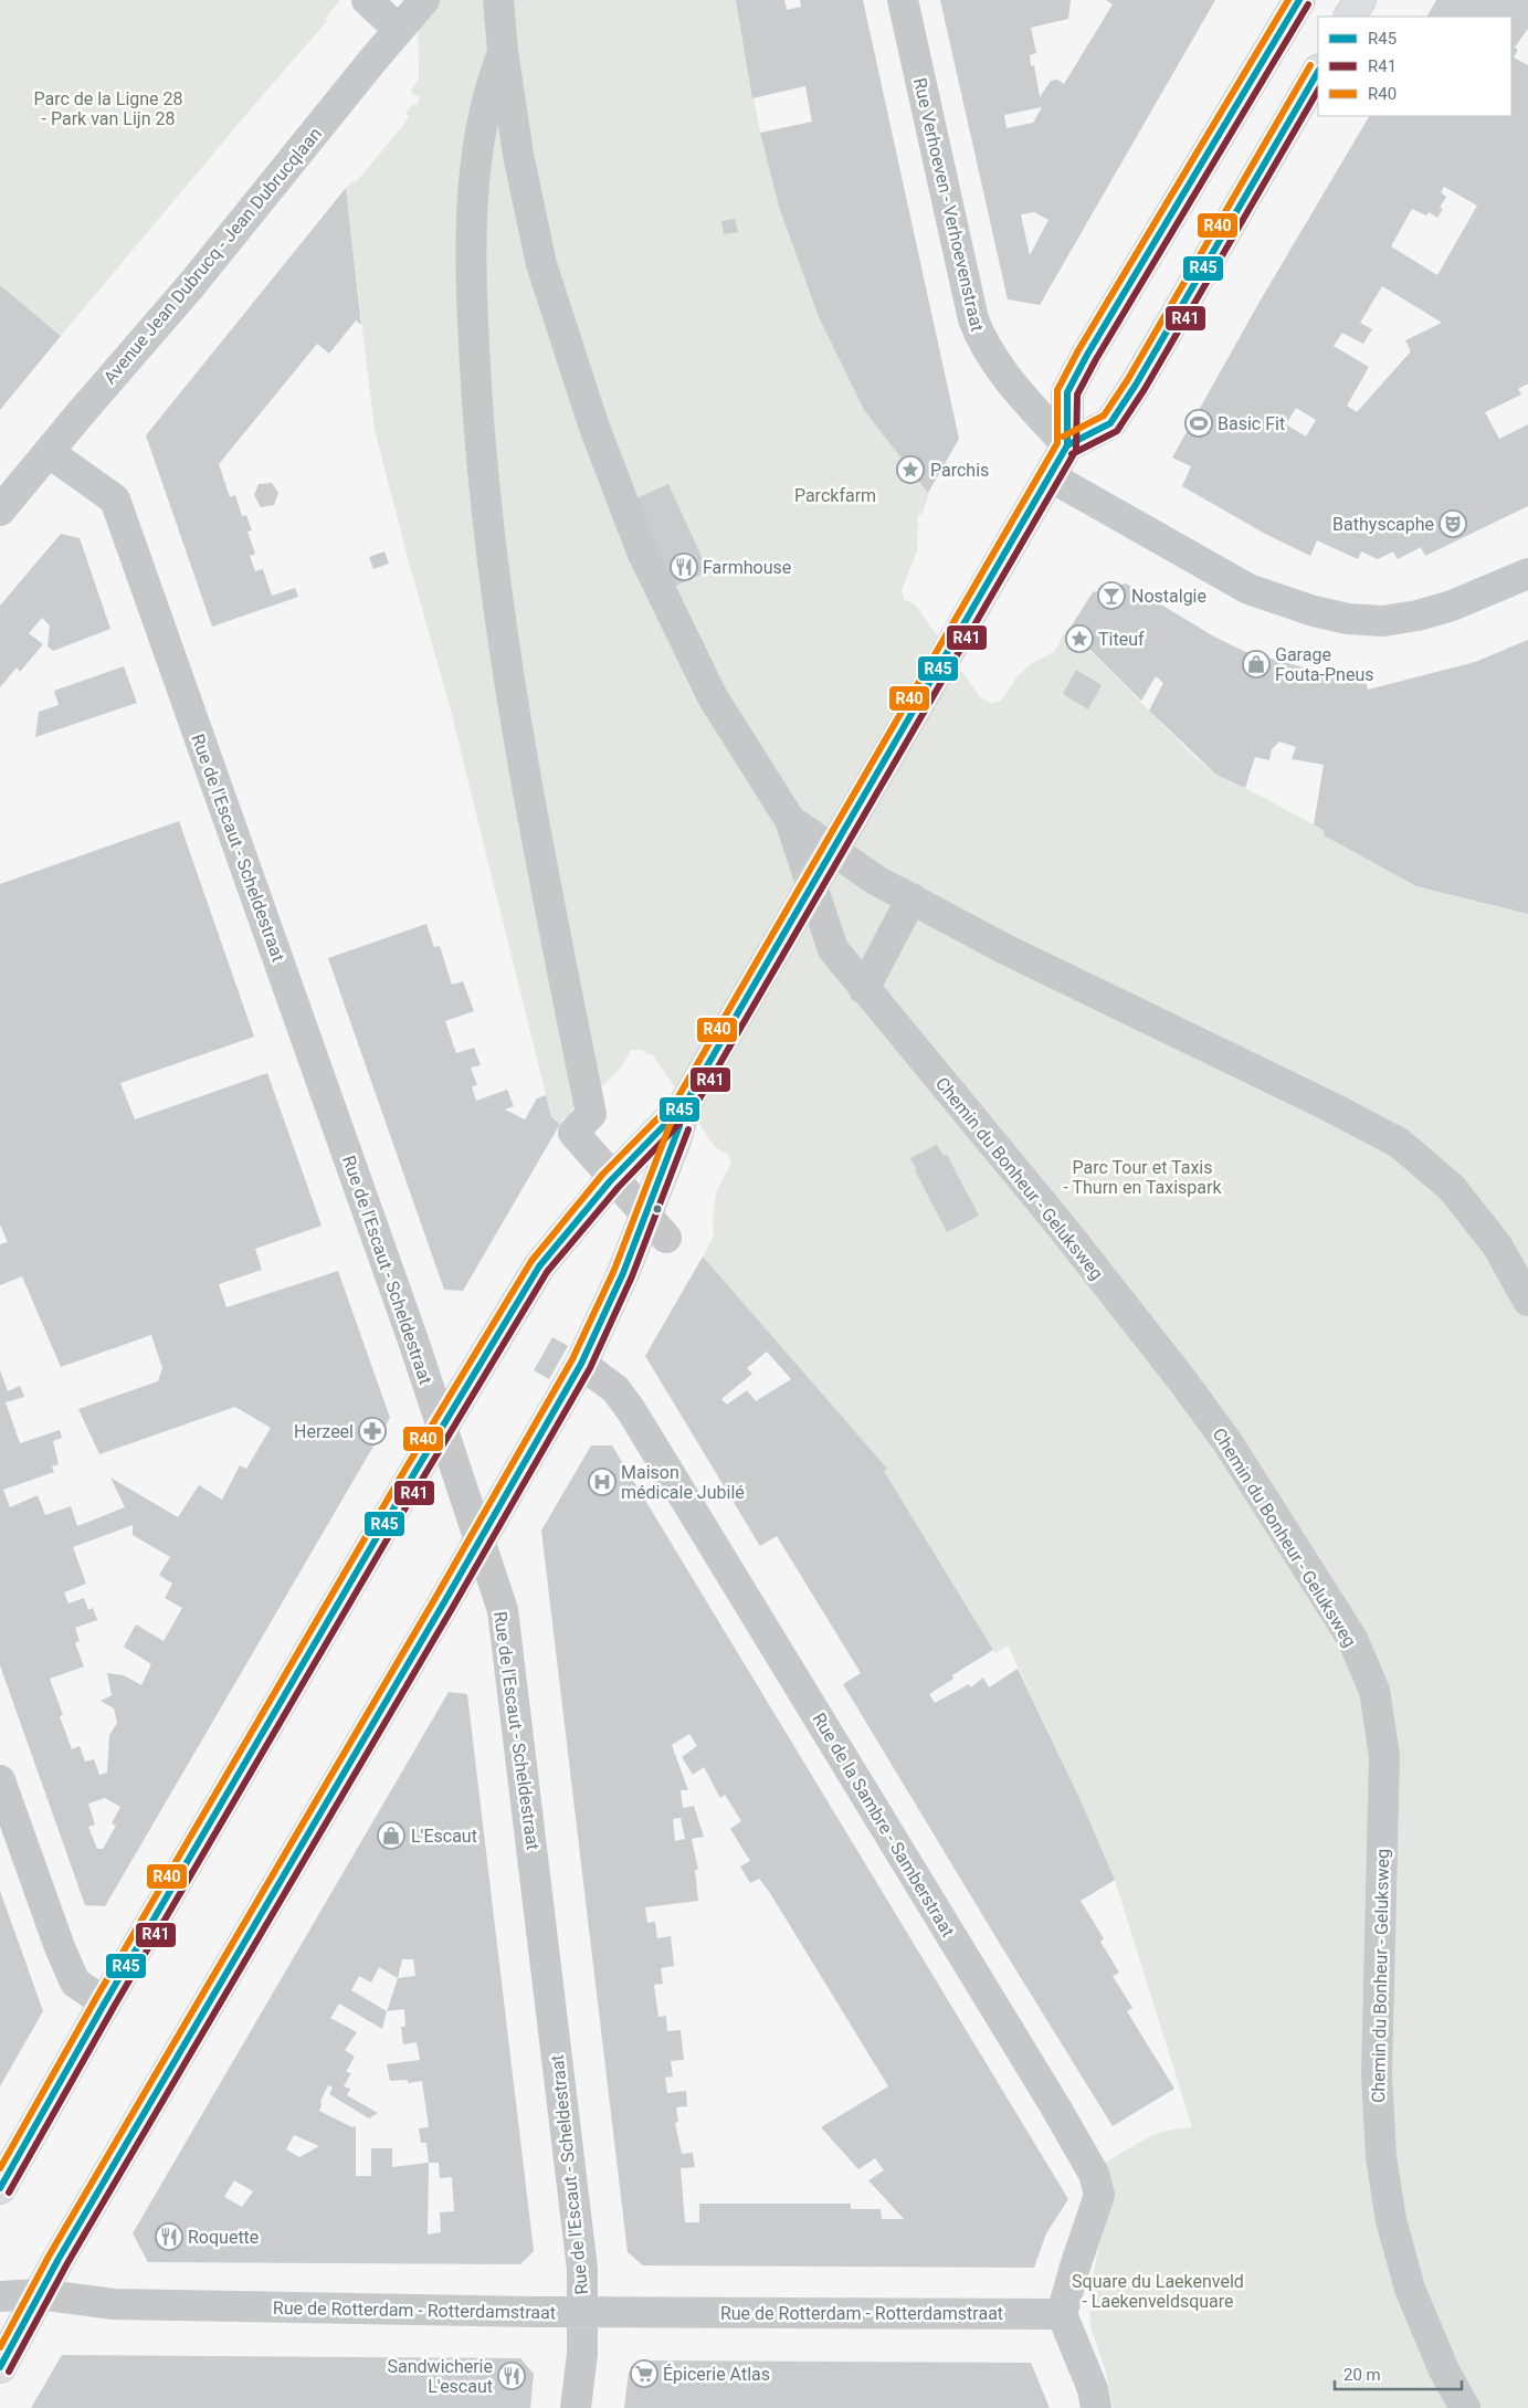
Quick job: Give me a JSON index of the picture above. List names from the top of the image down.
{
  "streets": {
    "street": [
      "Rue Verhoeven - Verhoevenstraat",
      "Avenue Jean Dubrucq - Jean Dubrucqlaan",
      "Rue de l'Escaut - Scheldestraat",
      "Chemin du Bonheur - Geluksweg",
      "Rue de la Sambre - Samberstraat",
      "Rue de Rotterdam - Rotterdamstraat"
    ]
  },
  "crossings": [
    ["Avenue Jean Dubrucq - Jean Dubrucqlaan", "Rue de l'Escaut - Scheldestraat"],
    ["Rue de l'Escaut - Scheldestraat", "Rue de Rotterdam - Rotterdamstraat"],
    ["Rue de la Sambre - Samberstraat", "Rue de Rotterdam - Rotterdamstraat"]
  ],
  "parks": [
    "Parc de la Ligne 28 - Park van Lijn 28",
    "Parckfarm",
    "Parc Tour et Taxis - Thurn en Taxispark",
    "Square du Laekenveld - Laekenveldsquare"
  ],
  "places": {
    "sports": ["Basic Fit"],
    "place": ["Parchis", "Titeuf"],
    "theatre": ["Bathyscaphe"],
    "restaurant": ["Farmhouse", "Roquette", "Sandwicherie L'escaut"],
    "bar": ["Nostalgie"],
    "shop": ["Garage Fouta-Pneus", "L'Escaut"],
    "pharmacy": ["Herzeel"],
    "hospital": ["Maison médicale Jubilé"],
    "supermarket": ["Épicerie Atlas"]
  },
  "lines": ["transit line R45", "transit line R40", "transit line R41"],
  "legend": ["R45", "R41", "R40"],
  "scale_bar": "20 m"
}
